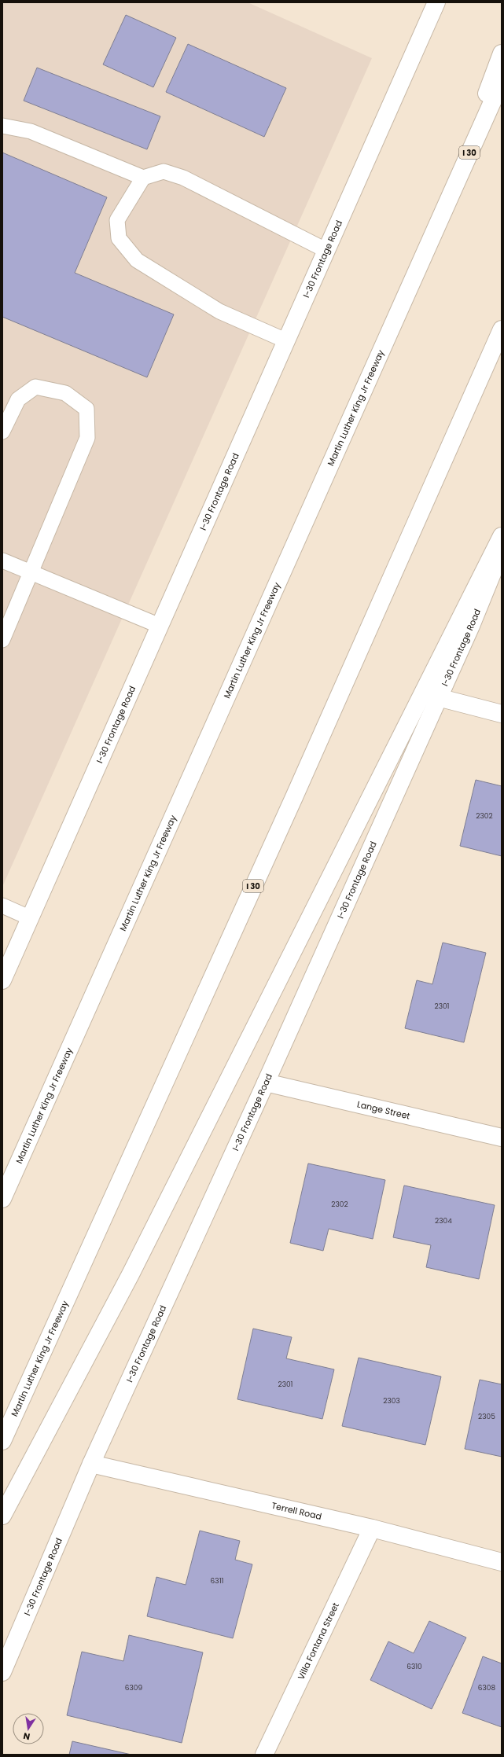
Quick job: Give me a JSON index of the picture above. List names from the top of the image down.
{
  "streets": {
    "main road": [
      "I 30",
      "I-30 Frontage Road",
      "Martin Luther King Jr Freeway",
      "Lange Street",
      "Terrell Road",
      "Villa Fontana Street"
    ]
  },
  "crossings": [
    ["I-30 Frontage Road", "Lange Street"],
    ["I-30 Frontage Road", "Terrell Road"],
    ["Terrell Road", "Villa Fontana Street"]
  ],
  "house_numbers": [
    "2302",
    "2301",
    "2302",
    "2304",
    "2301",
    "2303",
    "2305",
    "6311",
    "6310",
    "6309",
    "6308"
  ],
  "north": "bottom"
}
